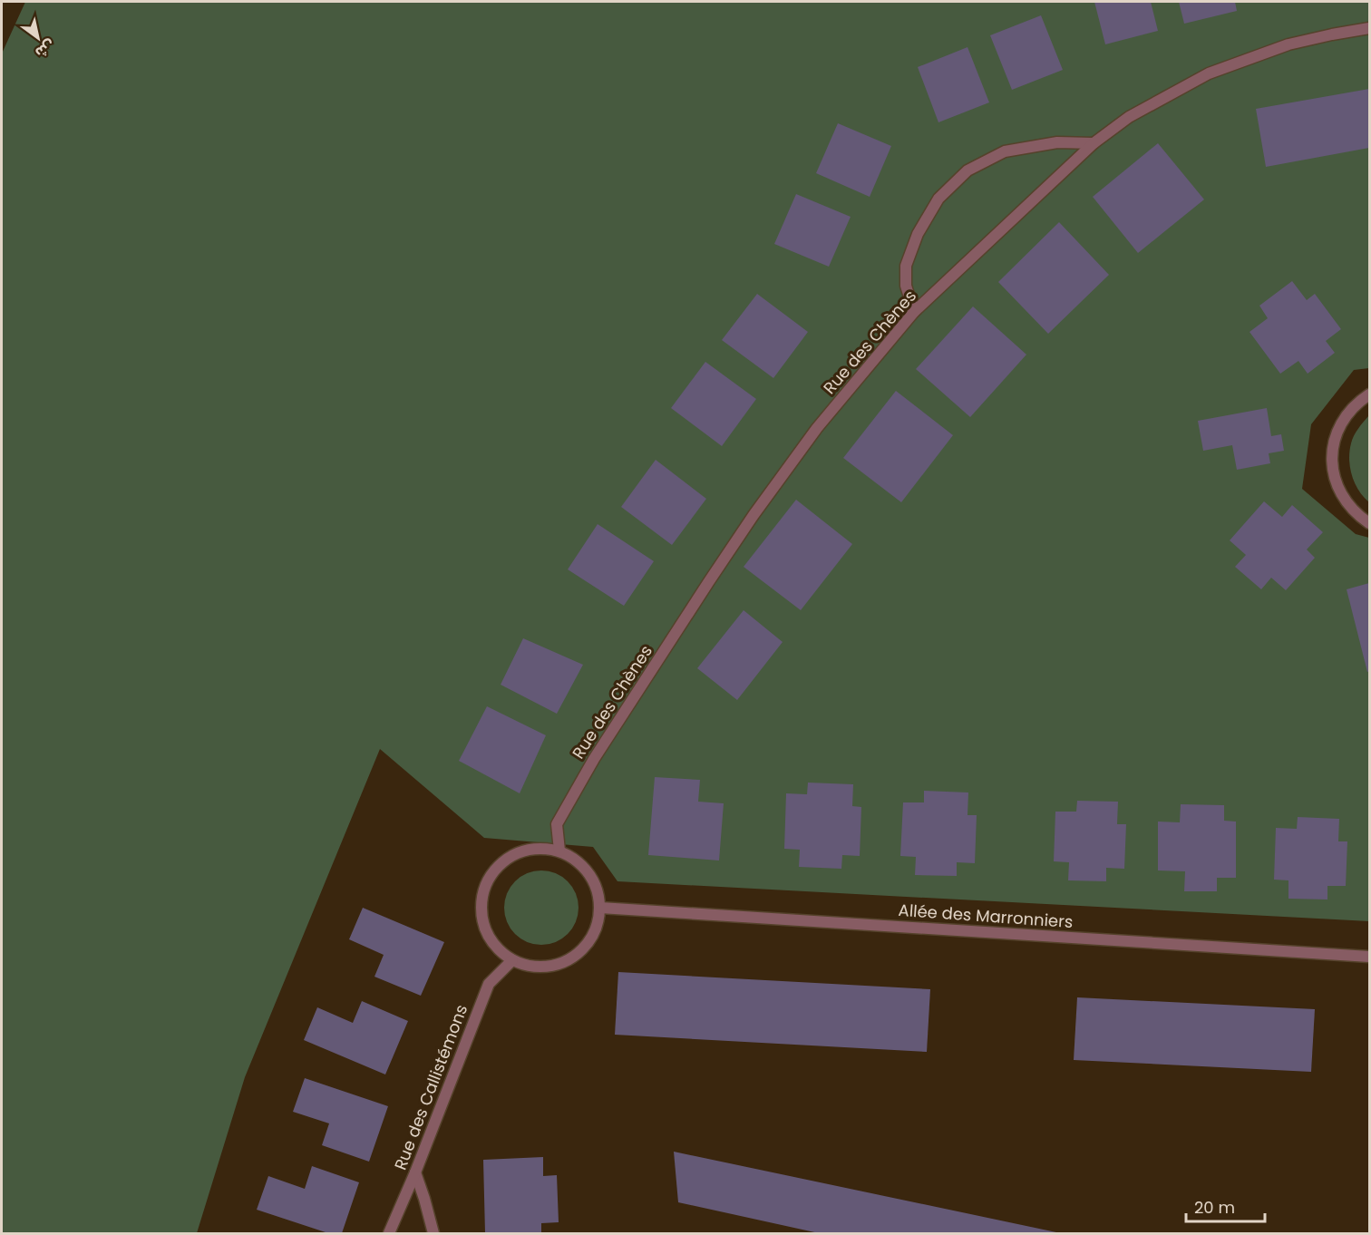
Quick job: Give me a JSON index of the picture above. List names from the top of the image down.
{
  "streets": {
    "street": ["Rue des Chènes", "Allée des Marronniers", "Rue des Callistémons"]
  },
  "crossings": [
    ["Rue des Chènes", "Allée des Marronniers"],
    ["Rue des Chènes", "Rue des Callistémons"],
    ["Allée des Marronniers", "Rue des Callistémons"]
  ],
  "scale_bar": "20 m",
  "north": "bottom right"
}
